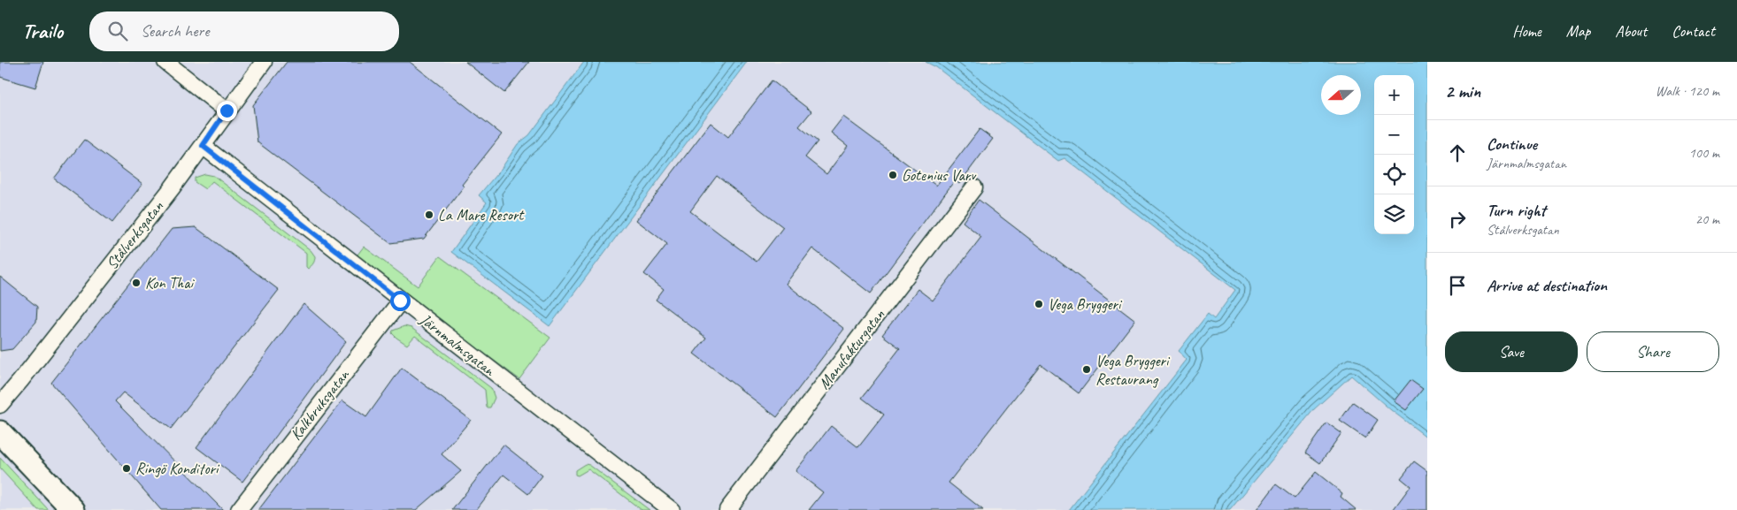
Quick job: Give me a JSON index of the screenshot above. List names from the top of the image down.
{
  "streets": {
    "street": [
      "Stålverksgatan",
      "Järnmalmsgatan",
      "Manufakturgatan",
      "Kalkbruksgatan"
    ]
  },
  "crossings": [
    ["Stålverksgatan", "Järnmalmsgatan"],
    ["Järnmalmsgatan", "Kalkbruksgatan"]
  ],
  "places": [
    "Gotenius Varv",
    "La Mare Resort",
    "Kon Thai",
    "Vega Bryggeri",
    "Vega Bryggeri Restaurang",
    "Ringö Konditori"
  ],
  "north": "left",
  "page": {
    "header": "Trailo",
    "search": "Search here",
    "nav": [
      "Home",
      "Map",
      "About",
      "Contact"
    ],
    "heading": ["2 min", "Walk · 120 m"],
    "map_buttons": ["+", "−"],
    "list": [
      ["Continue", "Järnmalmsgatan", "100 m"],
      ["Turn right", "Stålverksgatan", "20 m"],
      "Arrive at destination"
    ],
    "buttons": ["Save", "Share"]
  }
}
